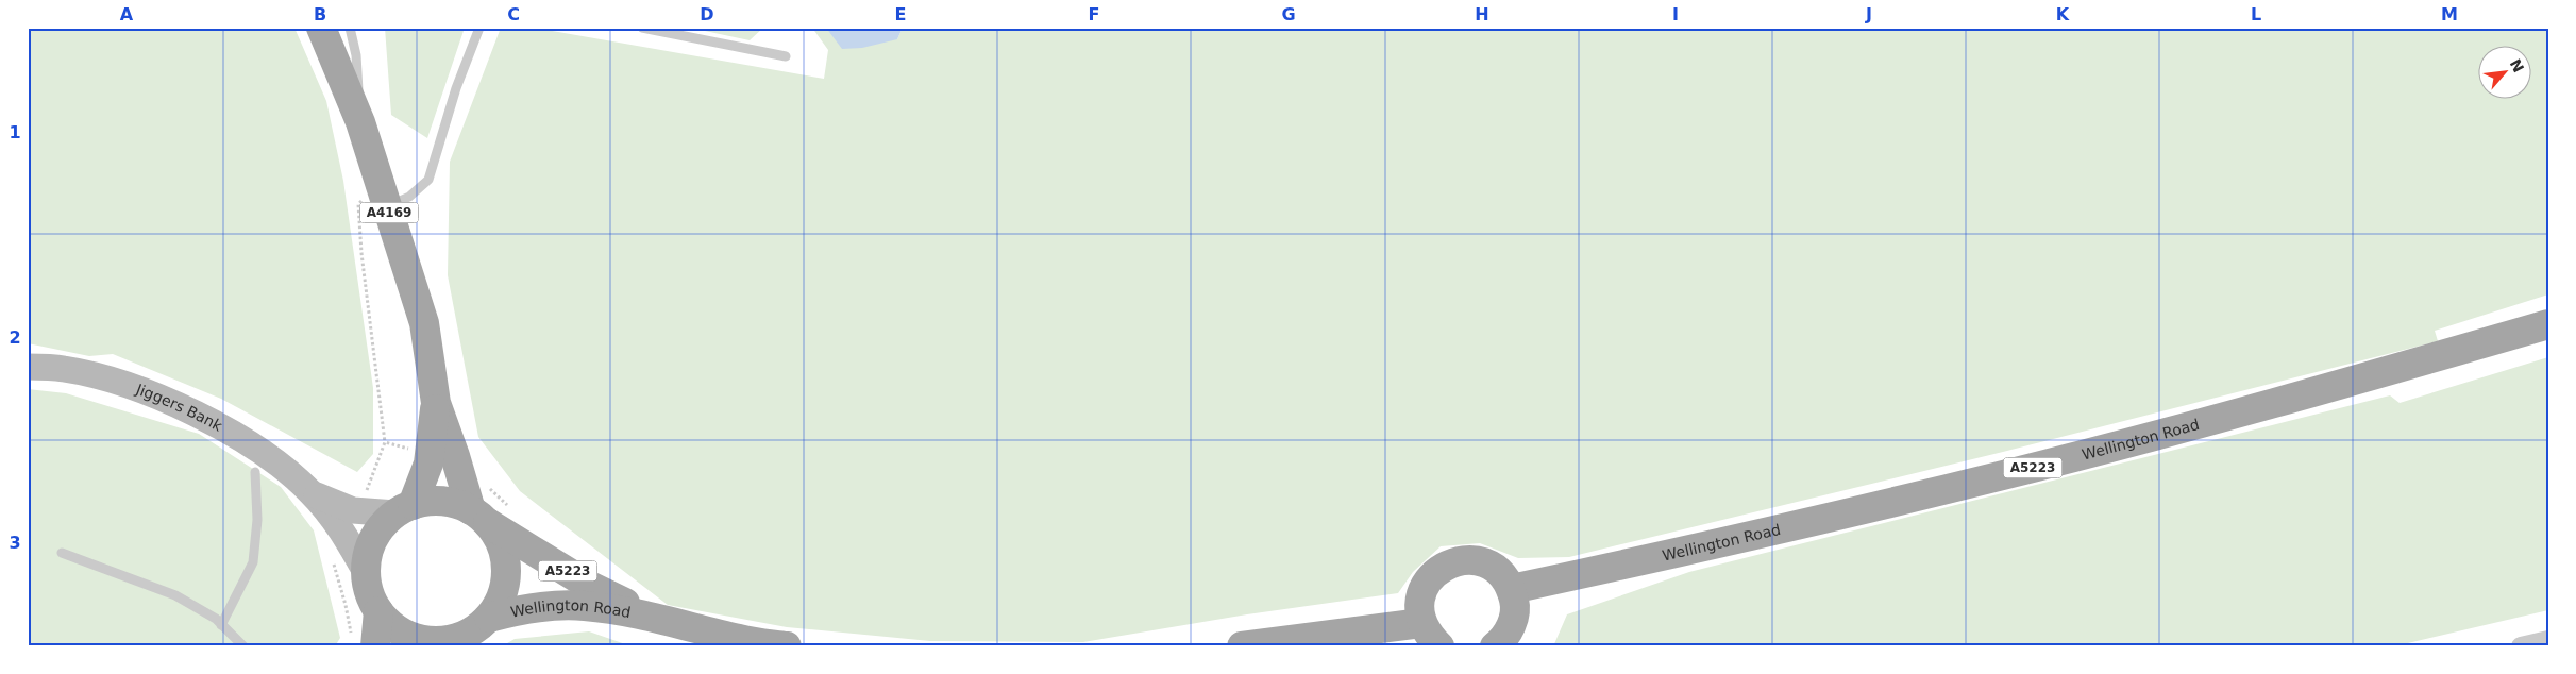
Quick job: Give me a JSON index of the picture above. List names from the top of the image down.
{
  "streets": {
    "main road": ["A4169", "Wellington Road", "A5223"],
    "street": ["Jiggers Bank"]
  },
  "crossings": [
    ["A4169", "Jiggers Bank"],
    ["A4169", "Wellington Road"],
    ["Jiggers Bank", "Wellington Road"]
  ],
  "north": "top right",
  "grid": {
    "columns": [
      "A",
      "B",
      "C",
      "D",
      "E",
      "F",
      "G",
      "H",
      "I",
      "J",
      "K",
      "L",
      "M"
    ],
    "rows": ["1", "2", "3"]
  }
}
